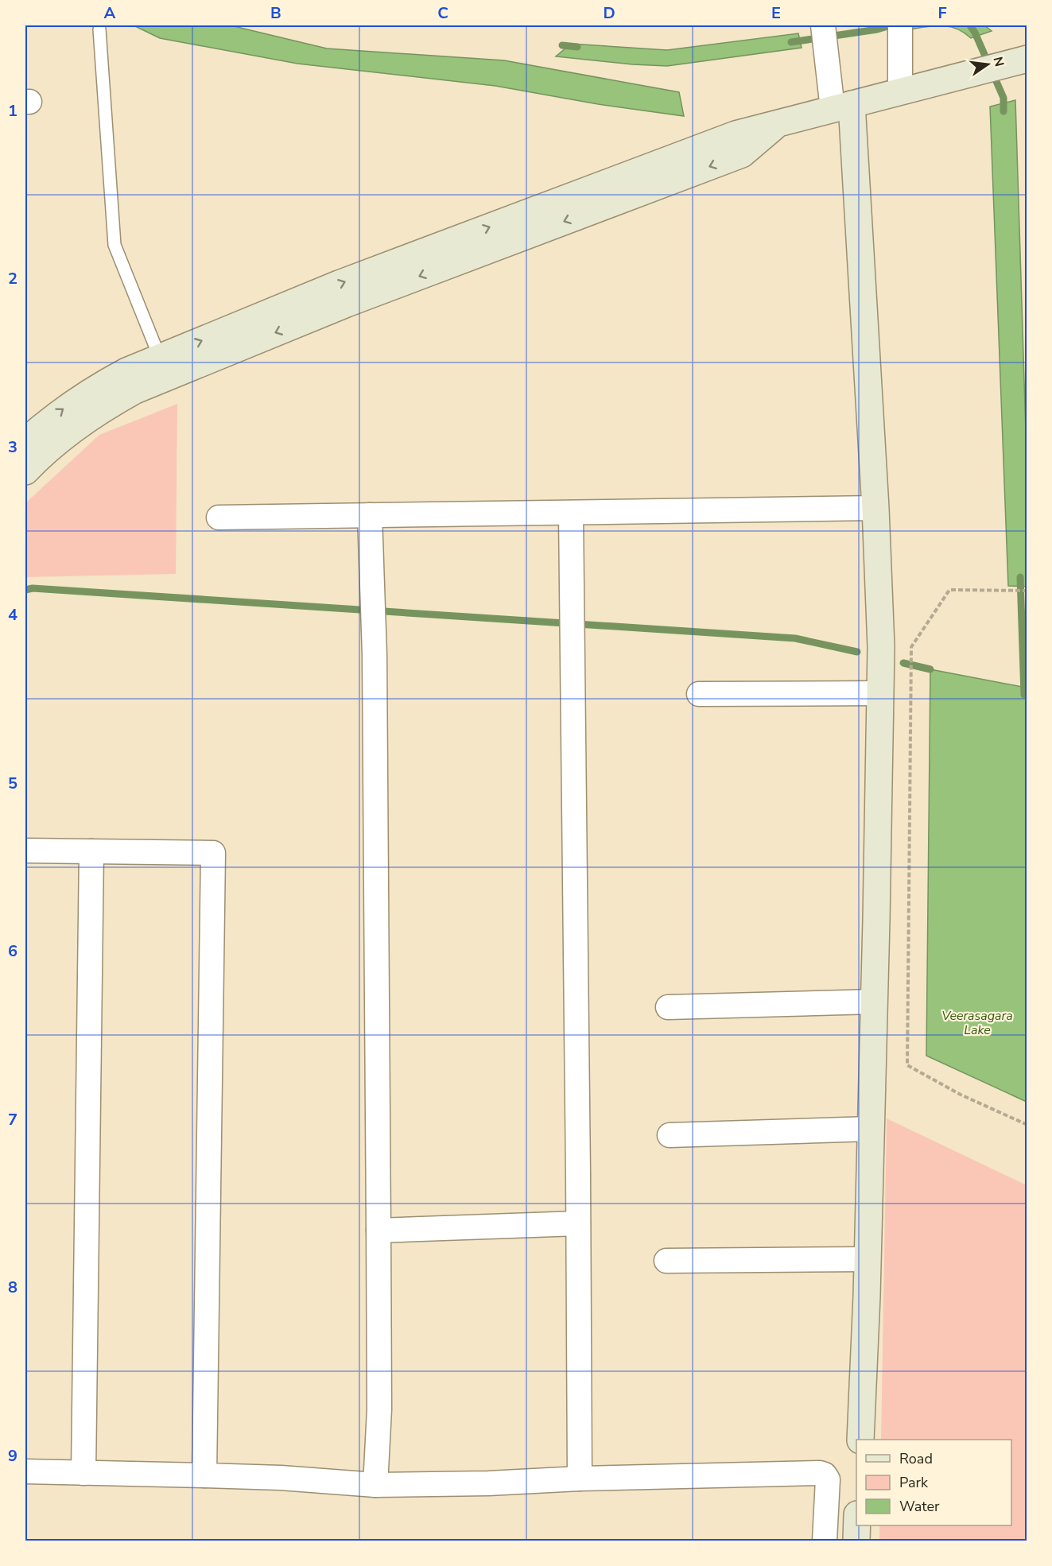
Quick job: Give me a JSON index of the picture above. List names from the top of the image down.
{
  "water": ["Veerasagara Lake"],
  "legend": ["Road", "Park", "Water"],
  "north": "right",
  "grid": {
    "columns": [
      "A",
      "B",
      "C",
      "D",
      "E",
      "F"
    ],
    "rows": [
      "1",
      "2",
      "3",
      "4",
      "5",
      "6",
      "7",
      "8",
      "9"
    ]
  }
}
